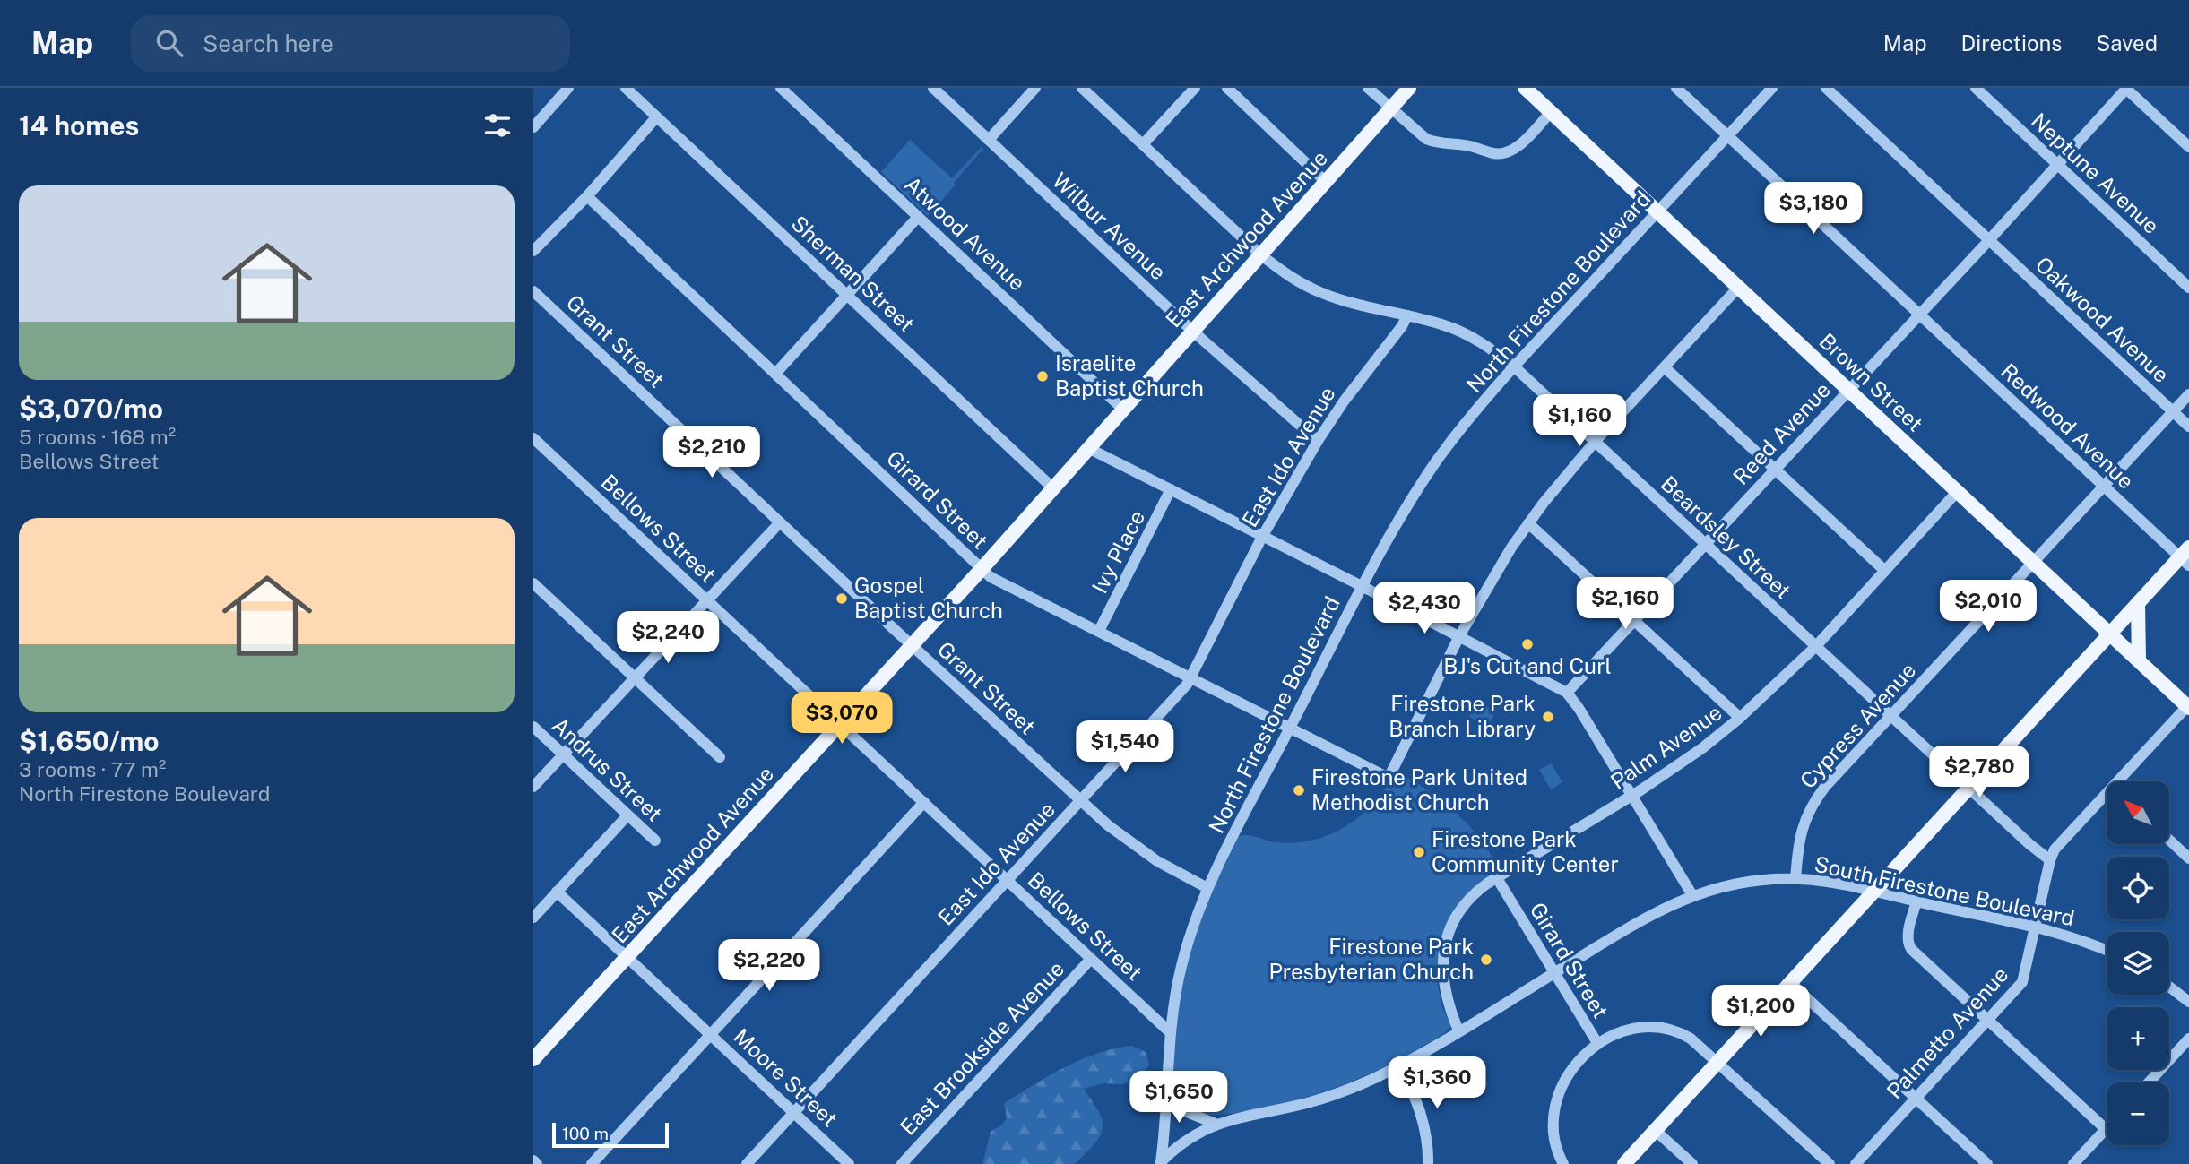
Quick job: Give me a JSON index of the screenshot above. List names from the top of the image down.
{
  "streets": {
    "main road": ["East Archwood Avenue", "Brown Street"],
    "street": [
      "Neptune Avenue",
      "Wilbur Avenue",
      "Atwood Avenue",
      "Sherman Street",
      "North Firestone Boulevard",
      "Oakwood Avenue",
      "Grant Street",
      "Redwood Avenue",
      "Reed Avenue",
      "East Ido Avenue",
      "Girard Street",
      "Bellows Street",
      "Beardsley Street",
      "Ivy Place",
      "Cypress Avenue",
      "Palm Avenue",
      "Andrus Street",
      "South Firestone Boulevard",
      "Palmetto Avenue",
      "East Brookside Avenue",
      "Moore Street"
    ]
  },
  "crossings": [
    ["Neptune Avenue", "Reed Avenue"],
    ["Wilbur Avenue", "East Archwood Avenue"],
    ["Wilbur Avenue", "East Ido Avenue"],
    ["Atwood Avenue", "East Archwood Avenue"],
    ["East Archwood Avenue", "Sherman Street"],
    ["East Archwood Avenue", "Grant Street"],
    ["East Archwood Avenue", "Girard Street"],
    ["East Archwood Avenue", "Bellows Street"],
    ["East Archwood Avenue", "Beardsley Street"],
    ["East Archwood Avenue", "Moore Street"],
    ["North Firestone Boulevard", "Grant Street"],
    ["North Firestone Boulevard", "Brown Street"],
    ["North Firestone Boulevard", "Redwood Avenue"],
    ["North Firestone Boulevard", "Girard Street"],
    ["North Firestone Boulevard", "Bellows Street"],
    ["North Firestone Boulevard", "Beardsley Street"],
    ["North Firestone Boulevard", "South Firestone Boulevard"],
    ["Oakwood Avenue", "Reed Avenue"],
    ["Oakwood Avenue", "Cypress Avenue"],
    ["Grant Street", "East Ido Avenue"],
    ["Brown Street", "Reed Avenue"],
    ["Brown Street", "Cypress Avenue"],
    ["Brown Street", "Palm Avenue"],
    ["Brown Street", "Palmetto Avenue"],
    ["Redwood Avenue", "Reed Avenue"],
    ["Redwood Avenue", "Cypress Avenue"],
    ["Reed Avenue", "Beardsley Street"],
    ["East Ido Avenue", "Girard Street"],
    ["East Ido Avenue", "Bellows Street"],
    ["East Ido Avenue", "Beardsley Street"],
    ["East Ido Avenue", "Moore Street"],
    ["Girard Street", "Ivy Place"],
    ["Girard Street", "Palm Avenue"],
    ["Girard Street", "South Firestone Boulevard"],
    ["Bellows Street", "East Brookside Avenue"],
    ["Beardsley Street", "Cypress Avenue"],
    ["Beardsley Street", "Palm Avenue"],
    ["Beardsley Street", "Palmetto Avenue"],
    ["Cypress Avenue", "South Firestone Boulevard"],
    ["Palm Avenue", "South Firestone Boulevard"],
    ["South Firestone Boulevard", "Palmetto Avenue"]
  ],
  "places": [
    "Israelite Baptist Church",
    "Gospel Baptist Church",
    "BJ's Cut and Curl",
    "Firestone Park Branch Library",
    "Firestone Park United Methodist Church",
    "Firestone Park Community Center",
    "Firestone Park Presbyterian Church"
  ],
  "scale_bar": "100 m",
  "north": "top left",
  "page": {
    "header": "Map",
    "search": "Search here",
    "nav": ["Map", "Directions", "Saved"],
    "heading": "14 homes",
    "list": [
      {
        "name": "$3,070/mo",
        "note": "5 rooms · 168 m² · Bellows Street"
      },
      {
        "name": "$1,650/mo",
        "note": "3 rooms · 77 m² · North Firestone Boulevard"
      }
    ],
    "price": [
      "$3,180",
      "$1,160",
      "$2,210",
      "$2,160",
      "$2,010",
      "$2,430",
      "$2,240",
      "$3,070",
      "$1,540",
      "$2,780",
      "$2,220",
      "$1,200",
      "$1,360",
      "$1,650"
    ],
    "map_buttons": ["+", "−"],
    "scale": "100 m"
  }
}
